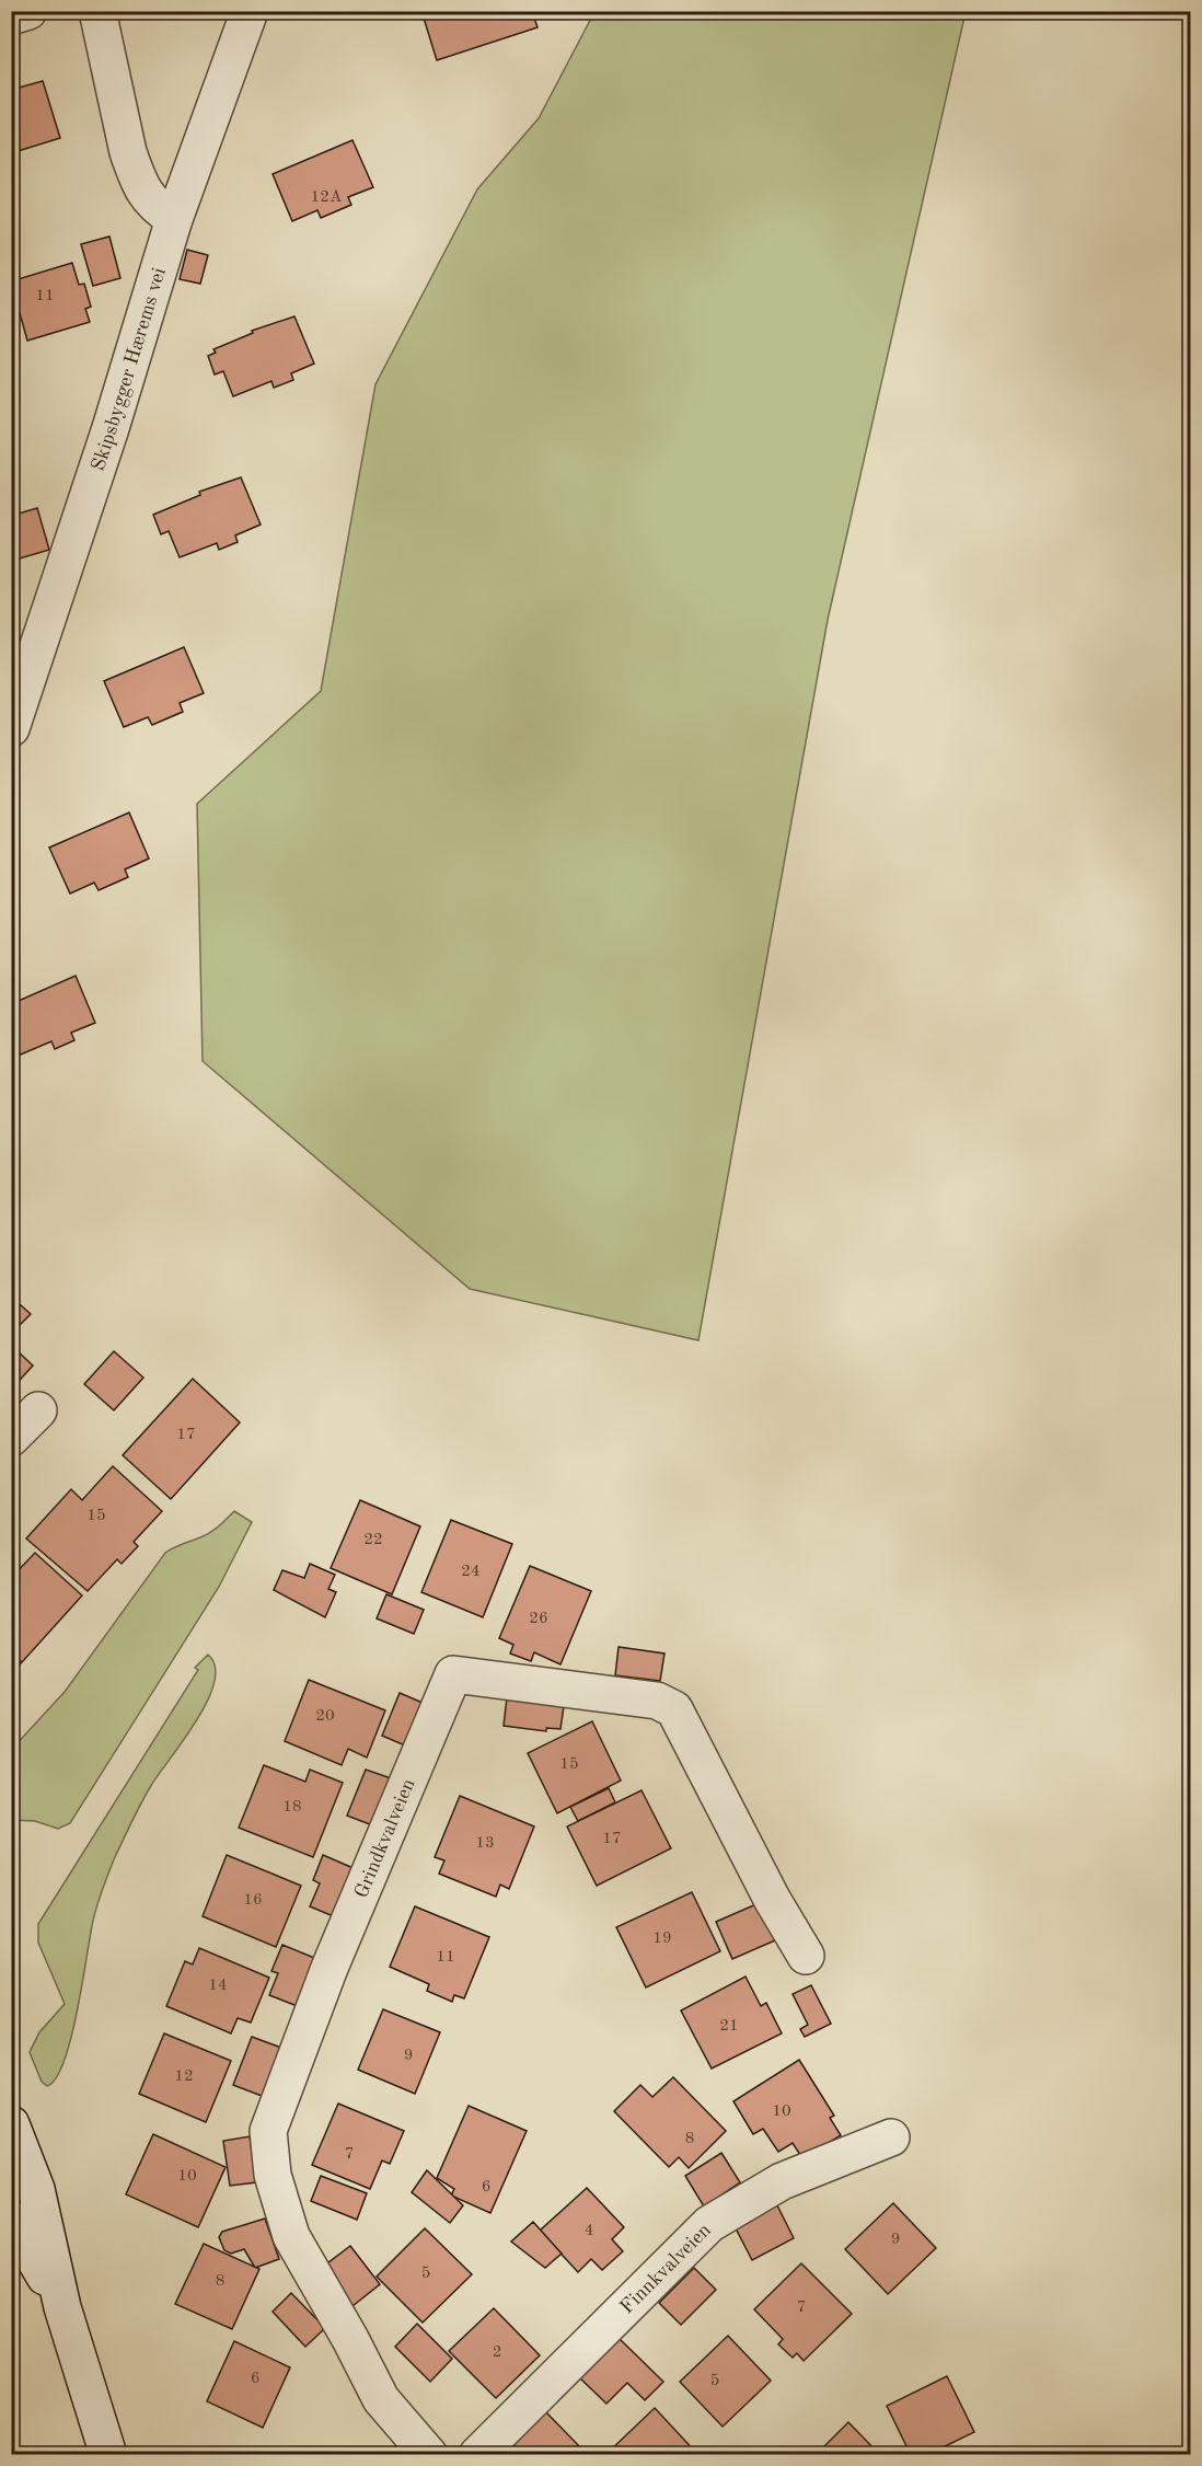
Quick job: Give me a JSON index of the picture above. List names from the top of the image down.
{
  "streets": {
    "street": ["Skipsbygger Hærems vei", "Grindkvalveien", "Finnkvalveien"]
  },
  "house_numbers": [
    "12A",
    "11",
    "17",
    "15",
    "22",
    "24",
    "26",
    "20",
    "15",
    "18",
    "17",
    "13",
    "16",
    "19",
    "11",
    "14",
    "21",
    "9",
    "12",
    "10",
    "8",
    "7",
    "10",
    "6",
    "4",
    "9",
    "5",
    "8",
    "7",
    "2",
    "6",
    "5"
  ]
}
